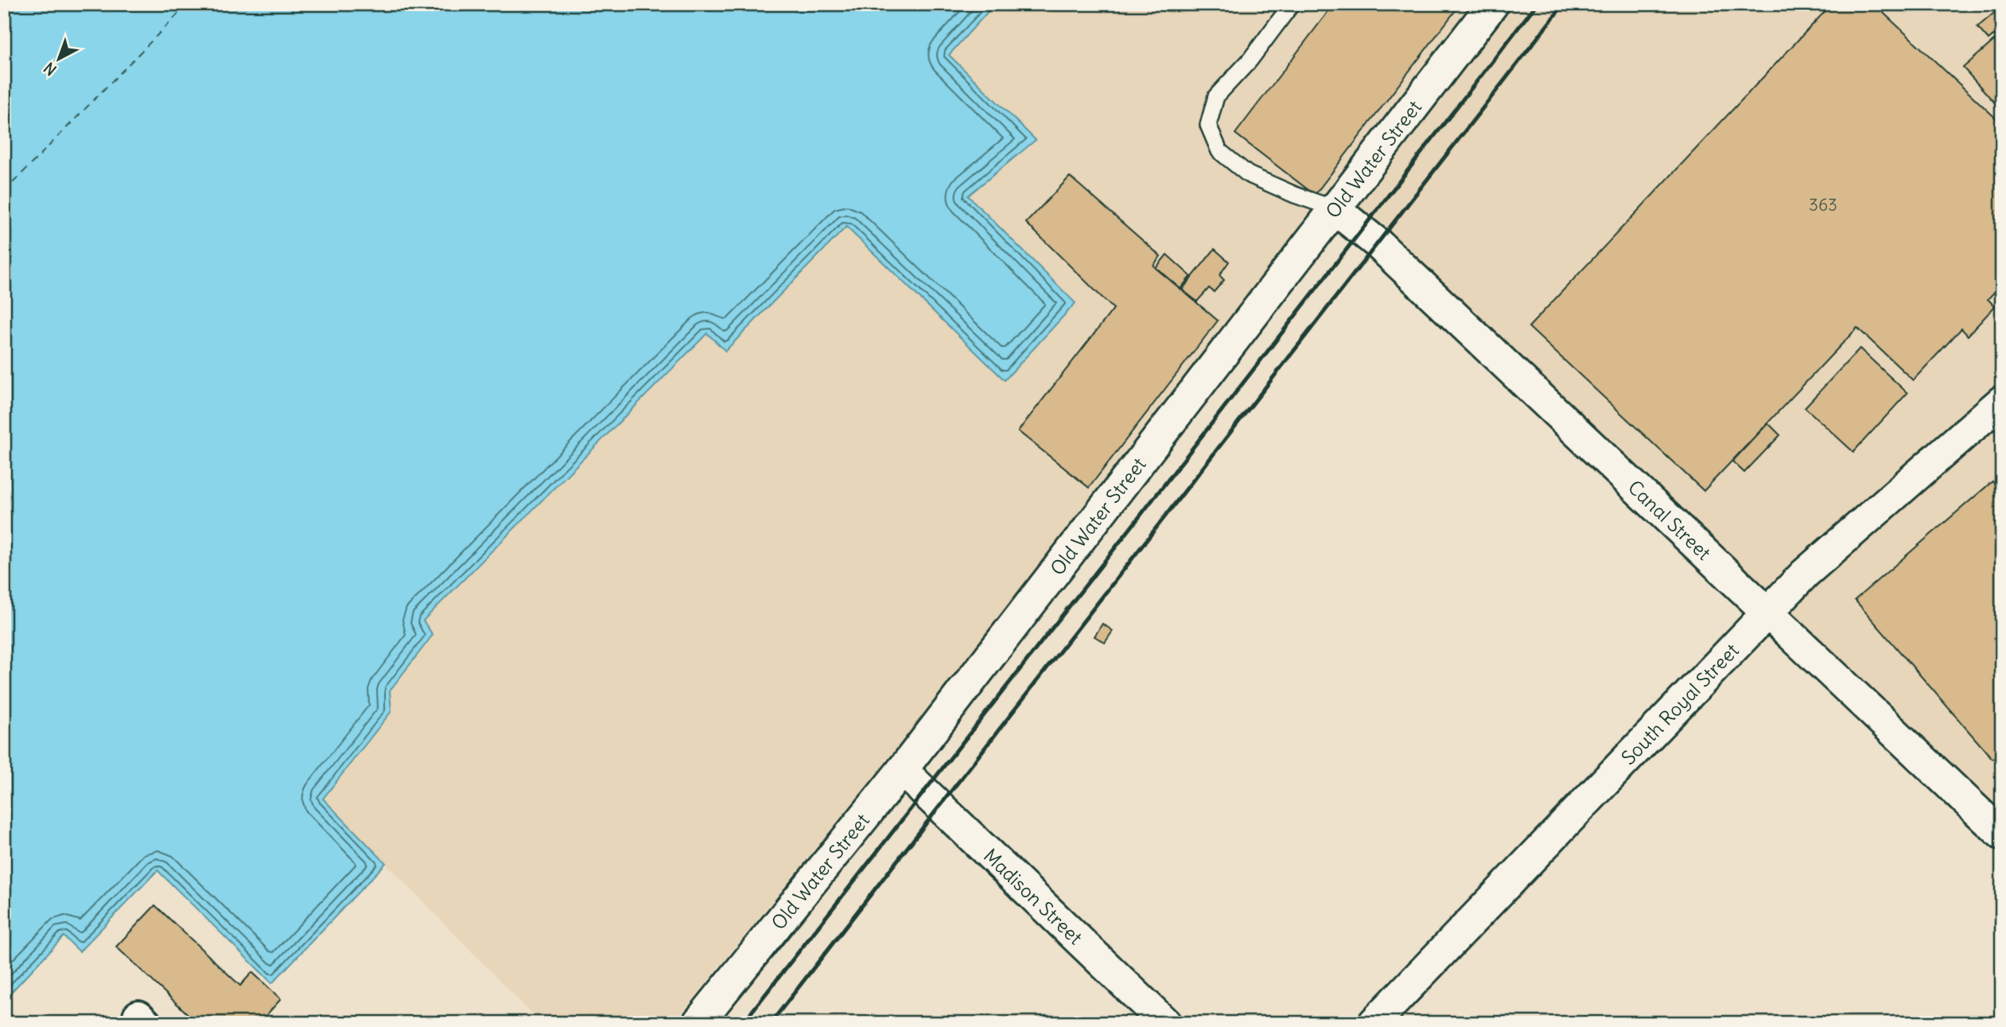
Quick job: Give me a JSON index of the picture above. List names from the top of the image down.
{
  "streets": {
    "street": [
      "Old Water Street",
      "Canal Street",
      "South Royal Street",
      "Madison Street"
    ]
  },
  "crossings": [
    ["Old Water Street", "Canal Street"],
    ["Old Water Street", "Madison Street"],
    ["Canal Street", "South Royal Street"]
  ],
  "house_numbers": ["363"],
  "north": "bottom left"
}
